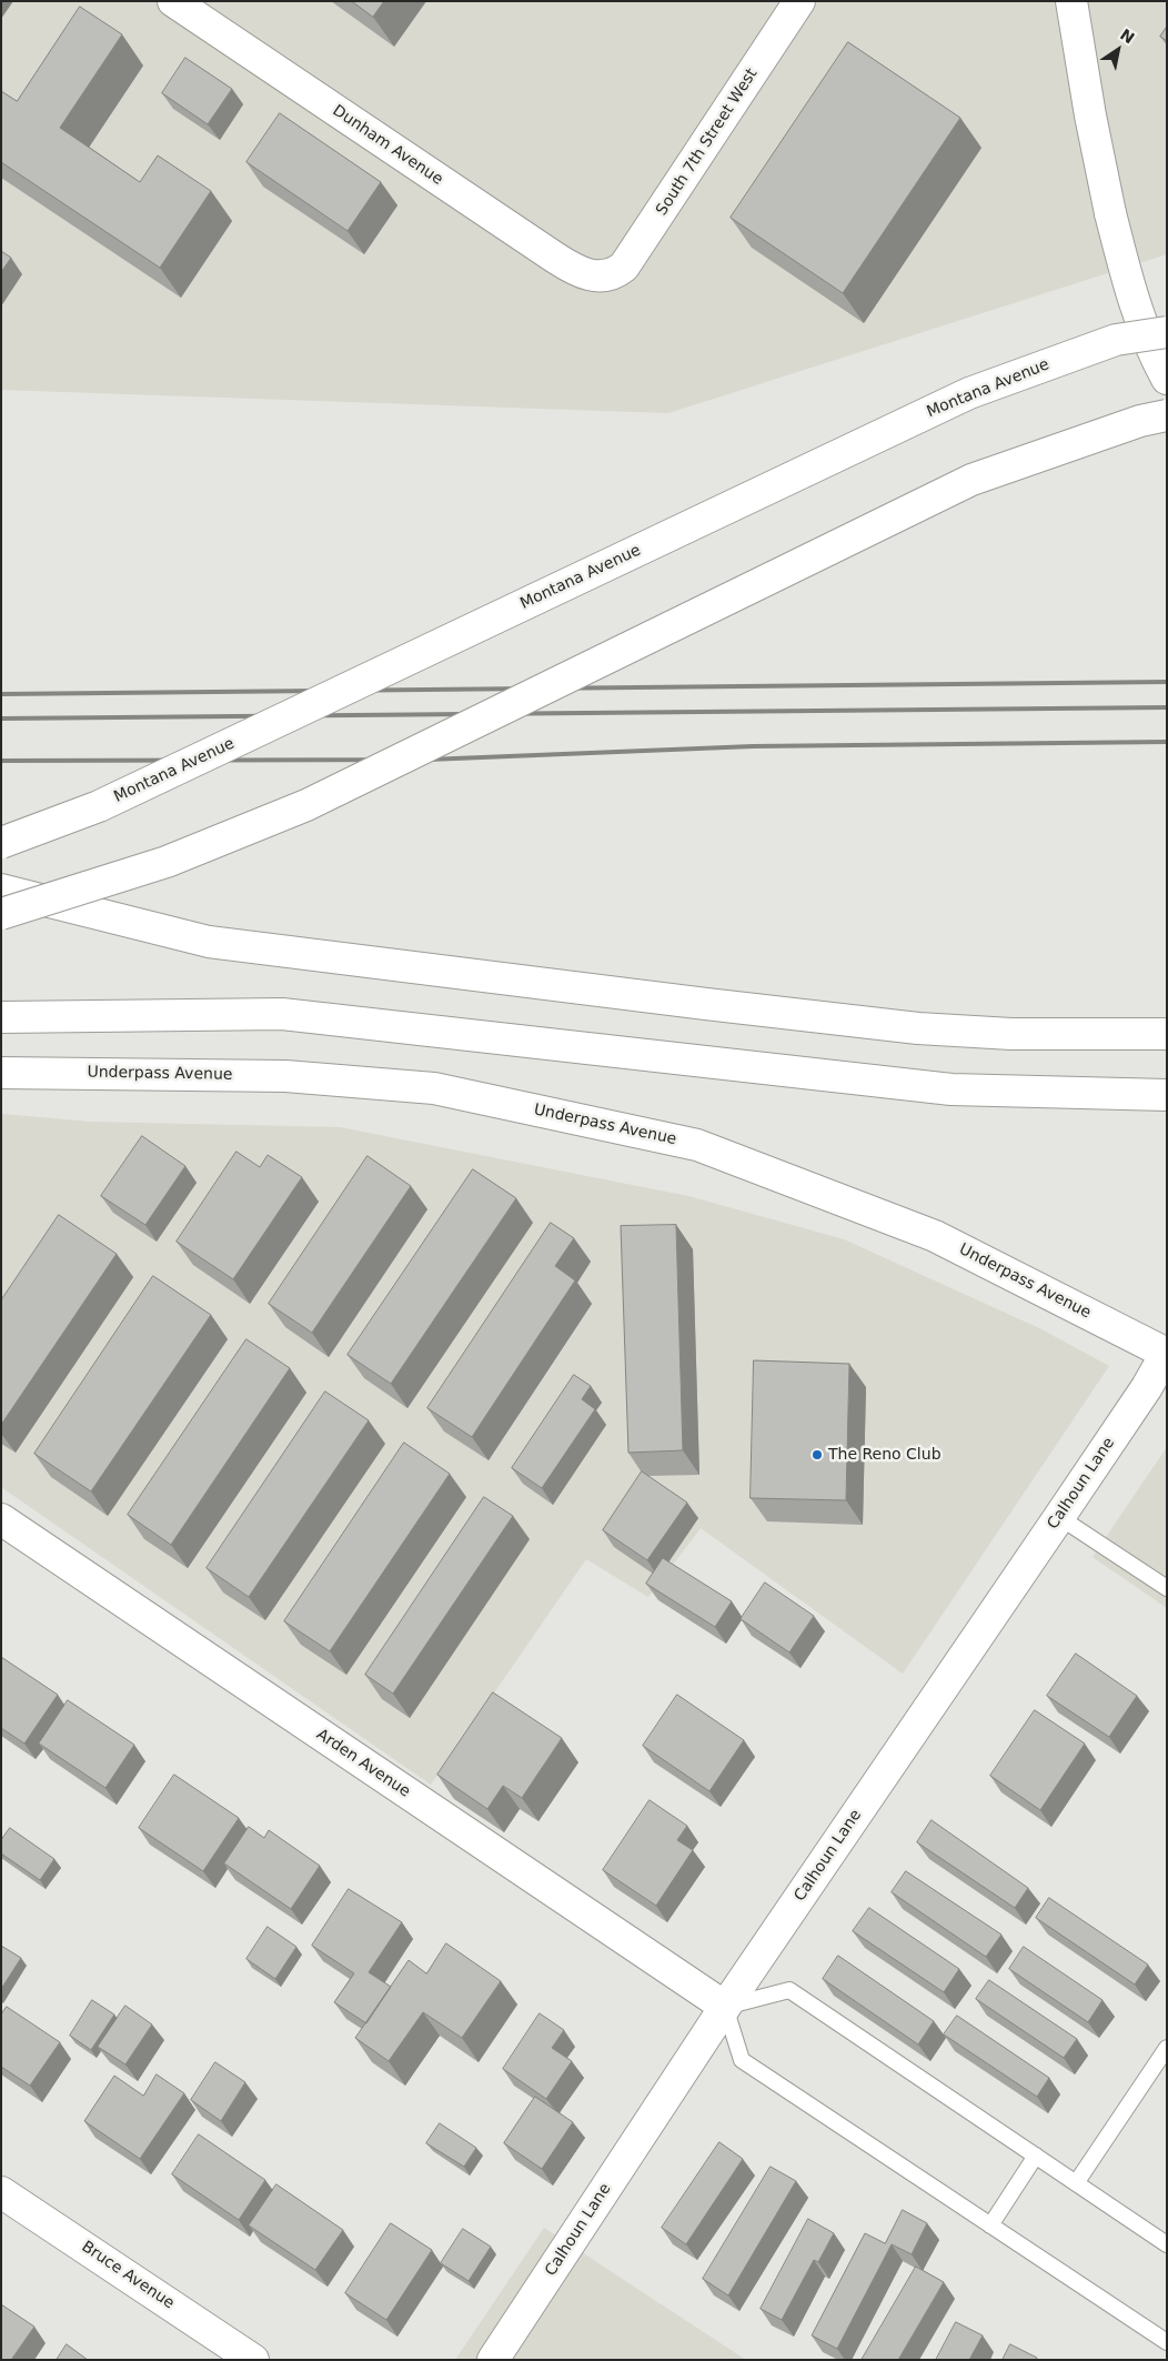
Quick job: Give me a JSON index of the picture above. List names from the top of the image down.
{
  "streets": {
    "main road": [
      "South 7th Street West",
      "Dunham Avenue",
      "Montana Avenue",
      "Underpass Avenue",
      "Calhoun Lane",
      "Arden Avenue",
      "Bruce Avenue"
    ]
  },
  "crossings": [
    ["South 7th Street West", "Dunham Avenue"],
    ["Underpass Avenue", "Calhoun Lane"],
    ["Calhoun Lane", "Arden Avenue"]
  ],
  "places": ["The Reno Club"],
  "north": "top right"
}
